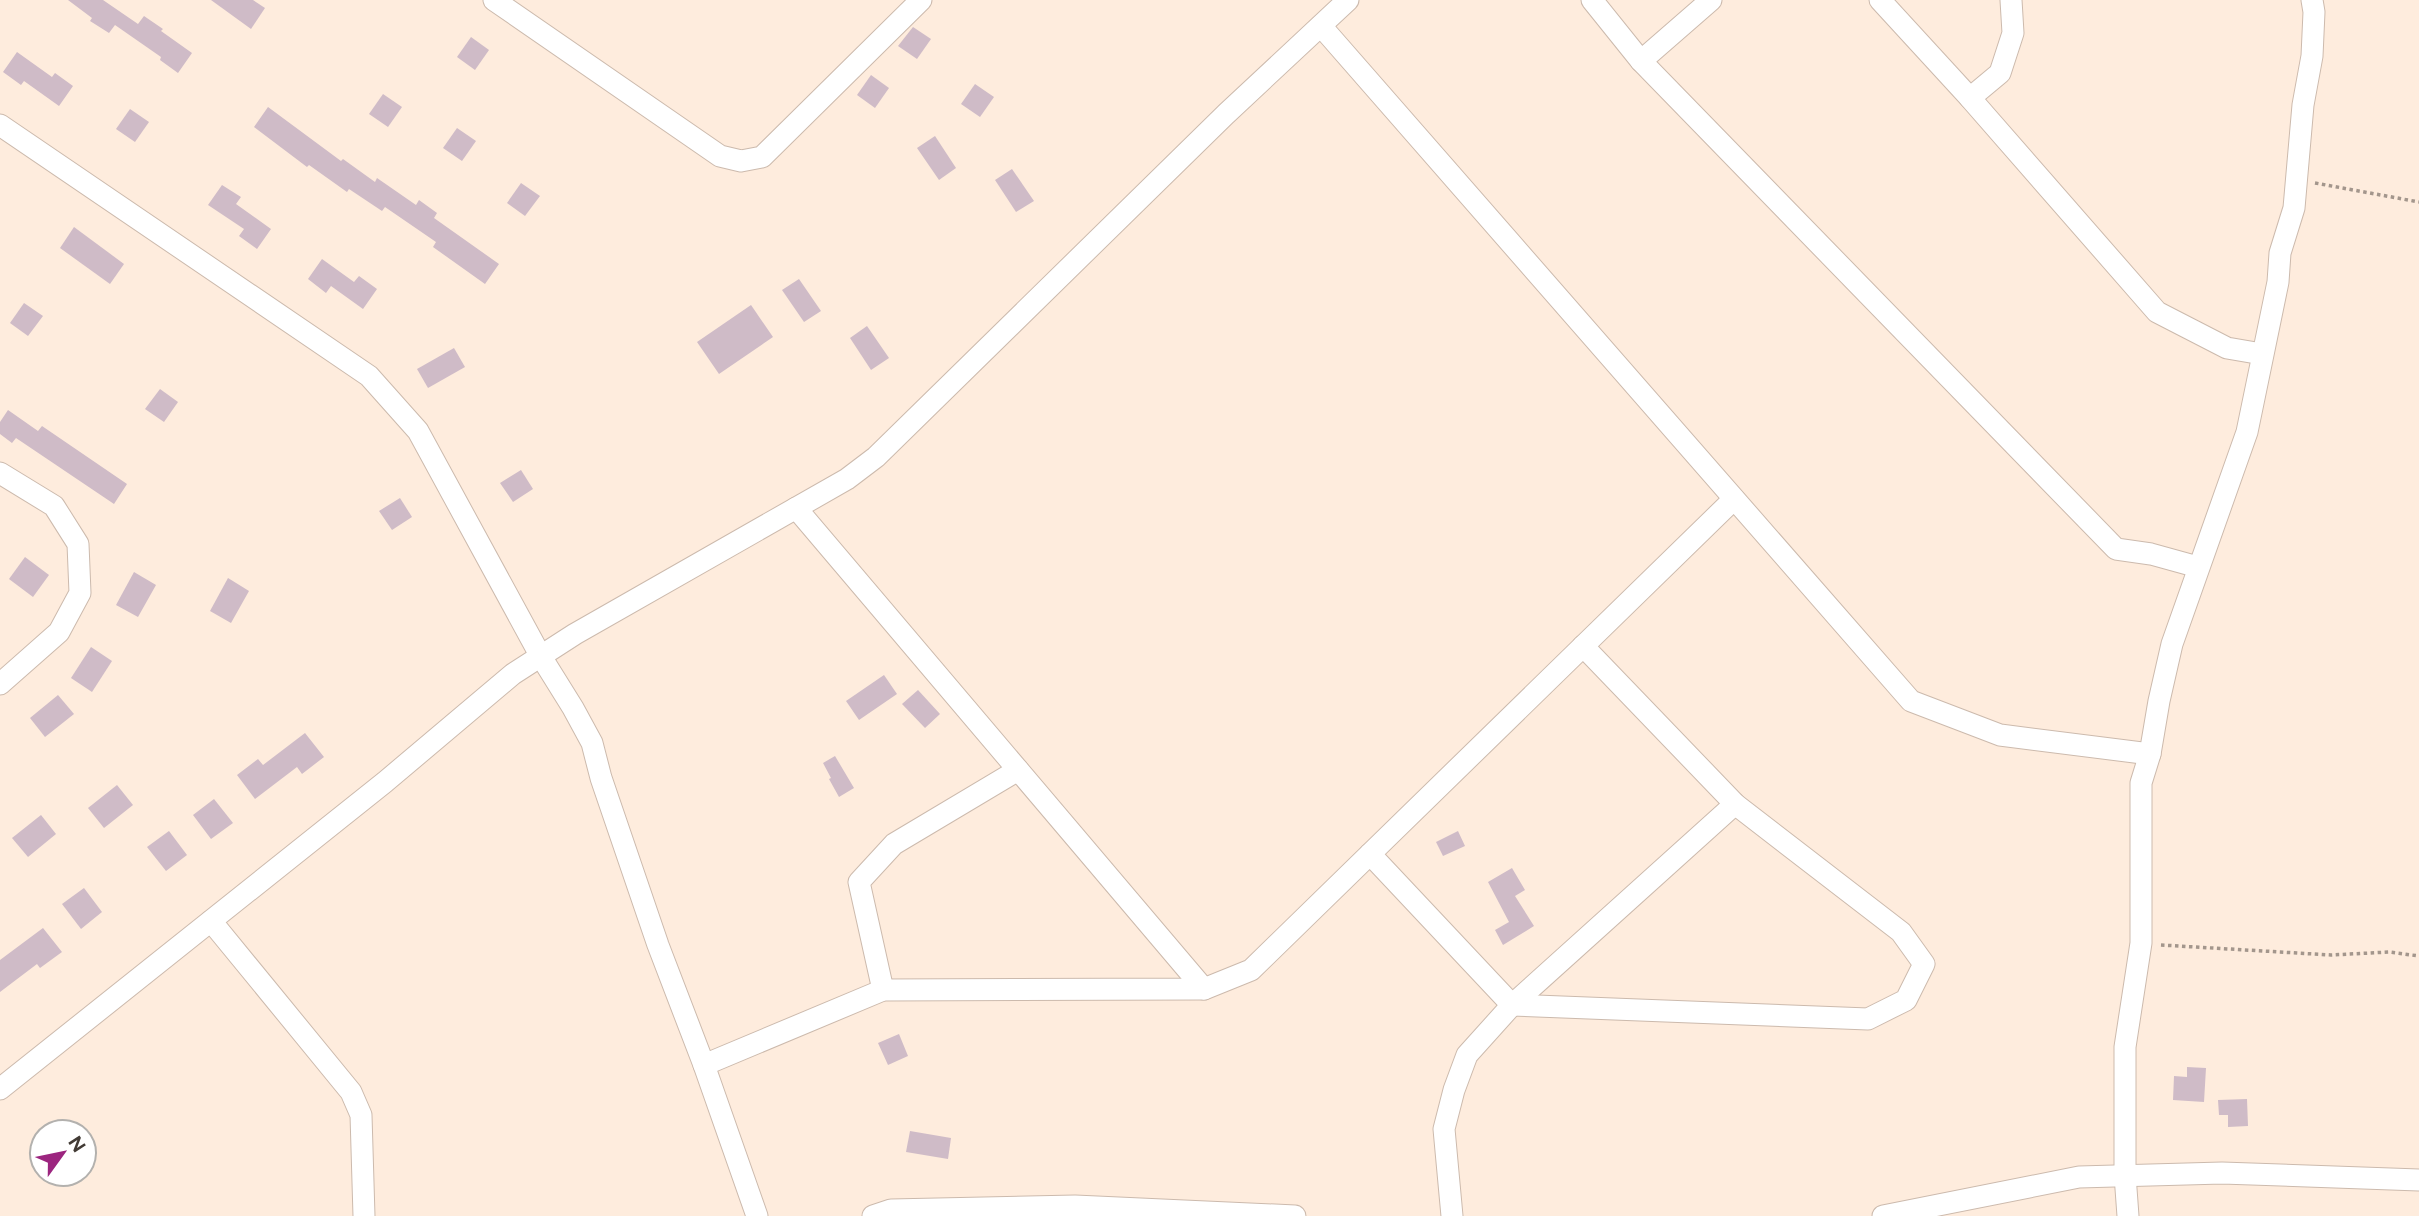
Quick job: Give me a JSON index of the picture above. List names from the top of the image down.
{
  "north": "top right"
}
